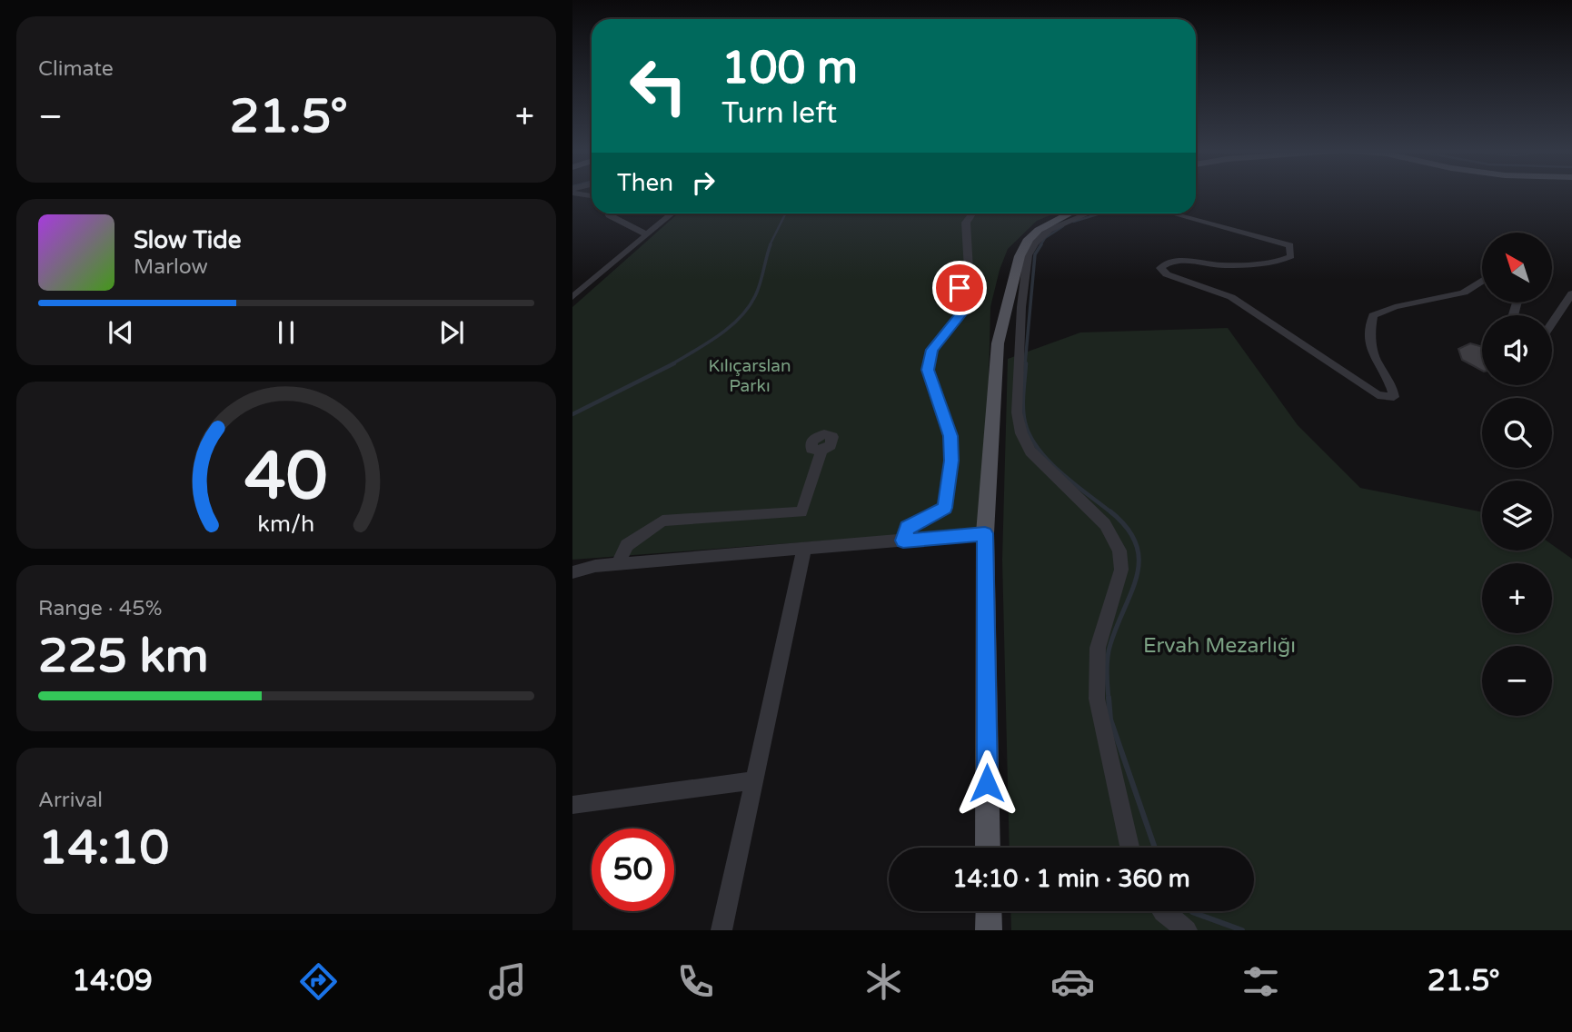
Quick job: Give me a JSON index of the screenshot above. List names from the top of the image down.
{
  "parks": ["Kılıçarslan Parkı", "Ervah Mezarlığı"],
  "north": "top left",
  "page": {
    "tile": [
      "Climate",
      ["Range · 45%", "225 km"],
      ["Arrival", "14:10"]
    ],
    "turn": ["100 m", "Turn left"],
    "heat": ["−", "21.5°", "+"],
    "then": "Then",
    "song": ["Slow Tide", "Marlow"],
    "map_buttons": ["+", "−"],
    "limit": "50",
    "trip": "14:10 · 1 min · 360 m",
    "tabs": ["14:09", "21.5°"],
    "gauge": ["40", "km/h"]
  }
}
